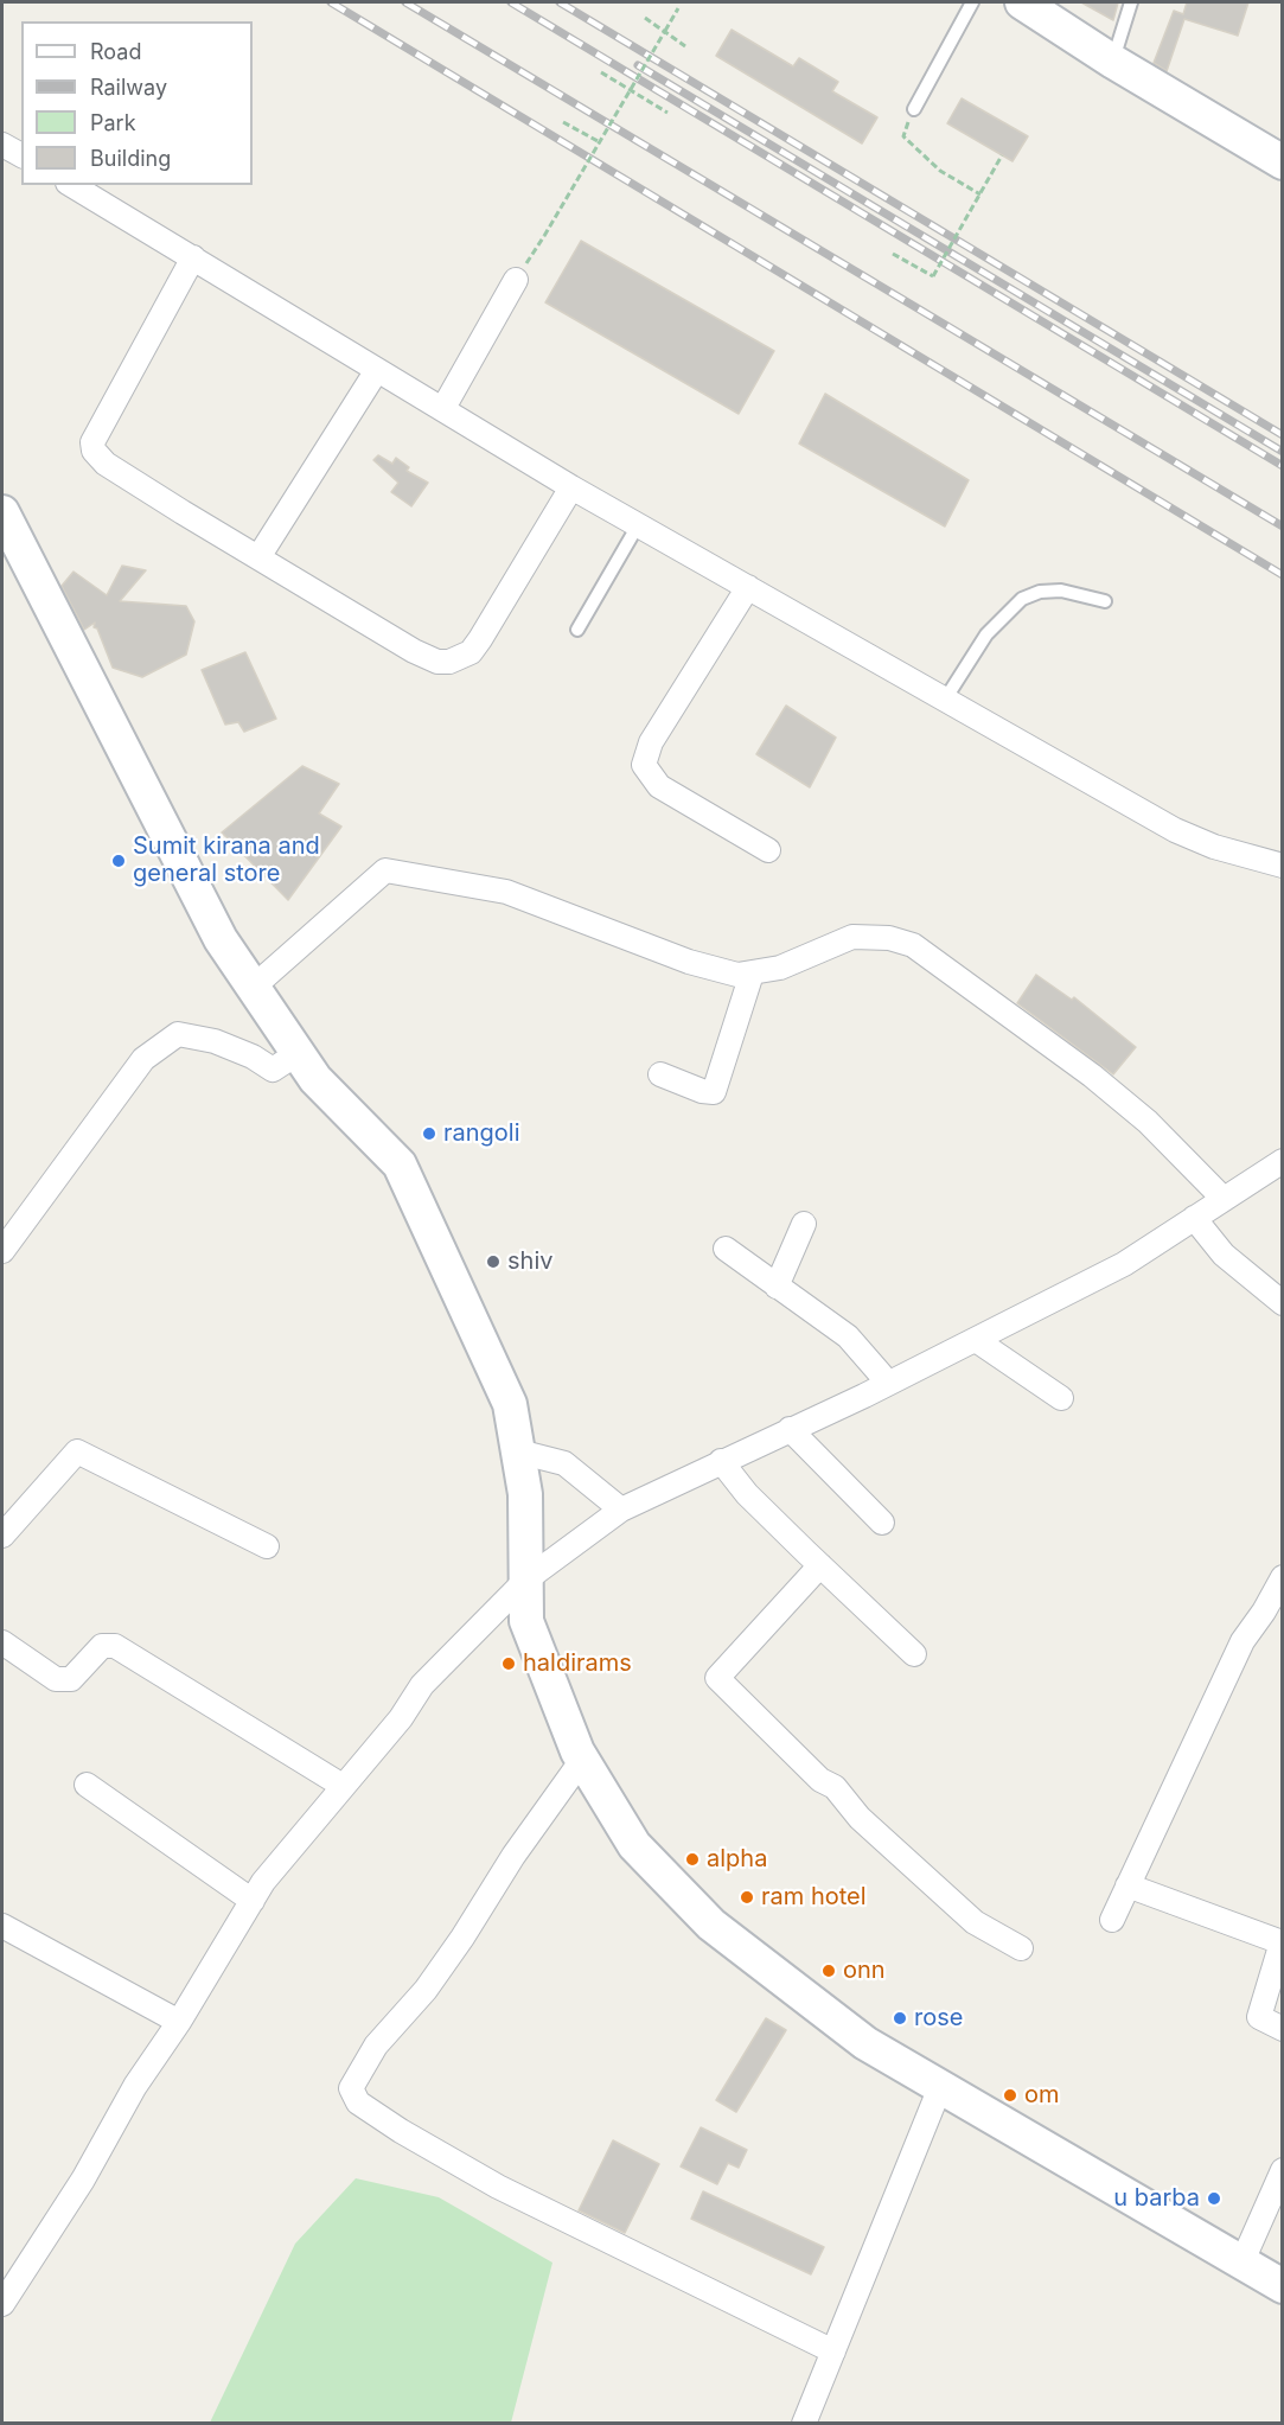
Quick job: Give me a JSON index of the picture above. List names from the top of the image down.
{
  "places": [
    "Sumit kirana and general store",
    "rangoli",
    "shiv",
    "haldirams",
    "alpha",
    "ram hotel",
    "onn",
    "rose",
    "om",
    "u barba"
  ],
  "legend": [
    "Road",
    "Railway",
    "Park",
    "Building"
  ]
}
